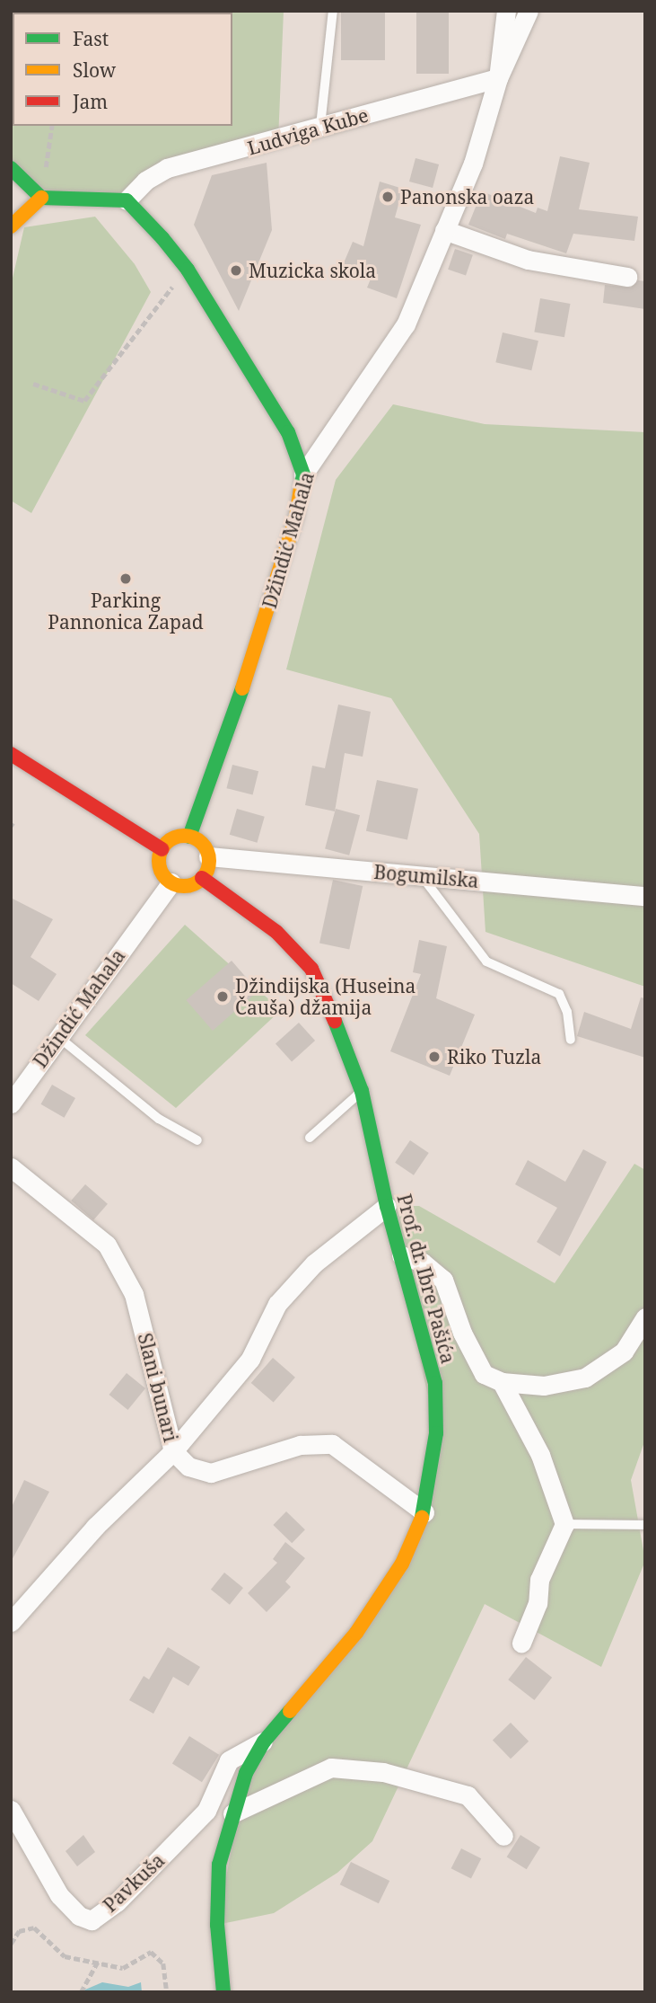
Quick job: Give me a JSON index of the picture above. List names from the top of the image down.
{
  "streets": {
    "street": [
      "Ludviga Kube",
      "Džindić Mahala",
      "Bogumilska",
      "Prof. dr. Ibre Pašića",
      "Slani bunari",
      "Pavkuša"
    ]
  },
  "crossings": [
    ["Ludviga Kube", "Džindić Mahala"],
    ["Džindić Mahala", "Bogumilska"],
    ["Džindić Mahala", "Prof. dr. Ibre Pašića"],
    ["Bogumilska", "Prof. dr. Ibre Pašića"],
    ["Prof. dr. Ibre Pašića", "Slani bunari"],
    ["Prof. dr. Ibre Pašića", "Pavkuša"]
  ],
  "places": [
    "Panonska oaza",
    "Muzicka skola",
    "Parking Pannonica Zapad",
    "Džindijska (Huseina Čauša) džamija",
    "Riko Tuzla"
  ],
  "legend": ["Fast", "Slow", "Jam"]
}
